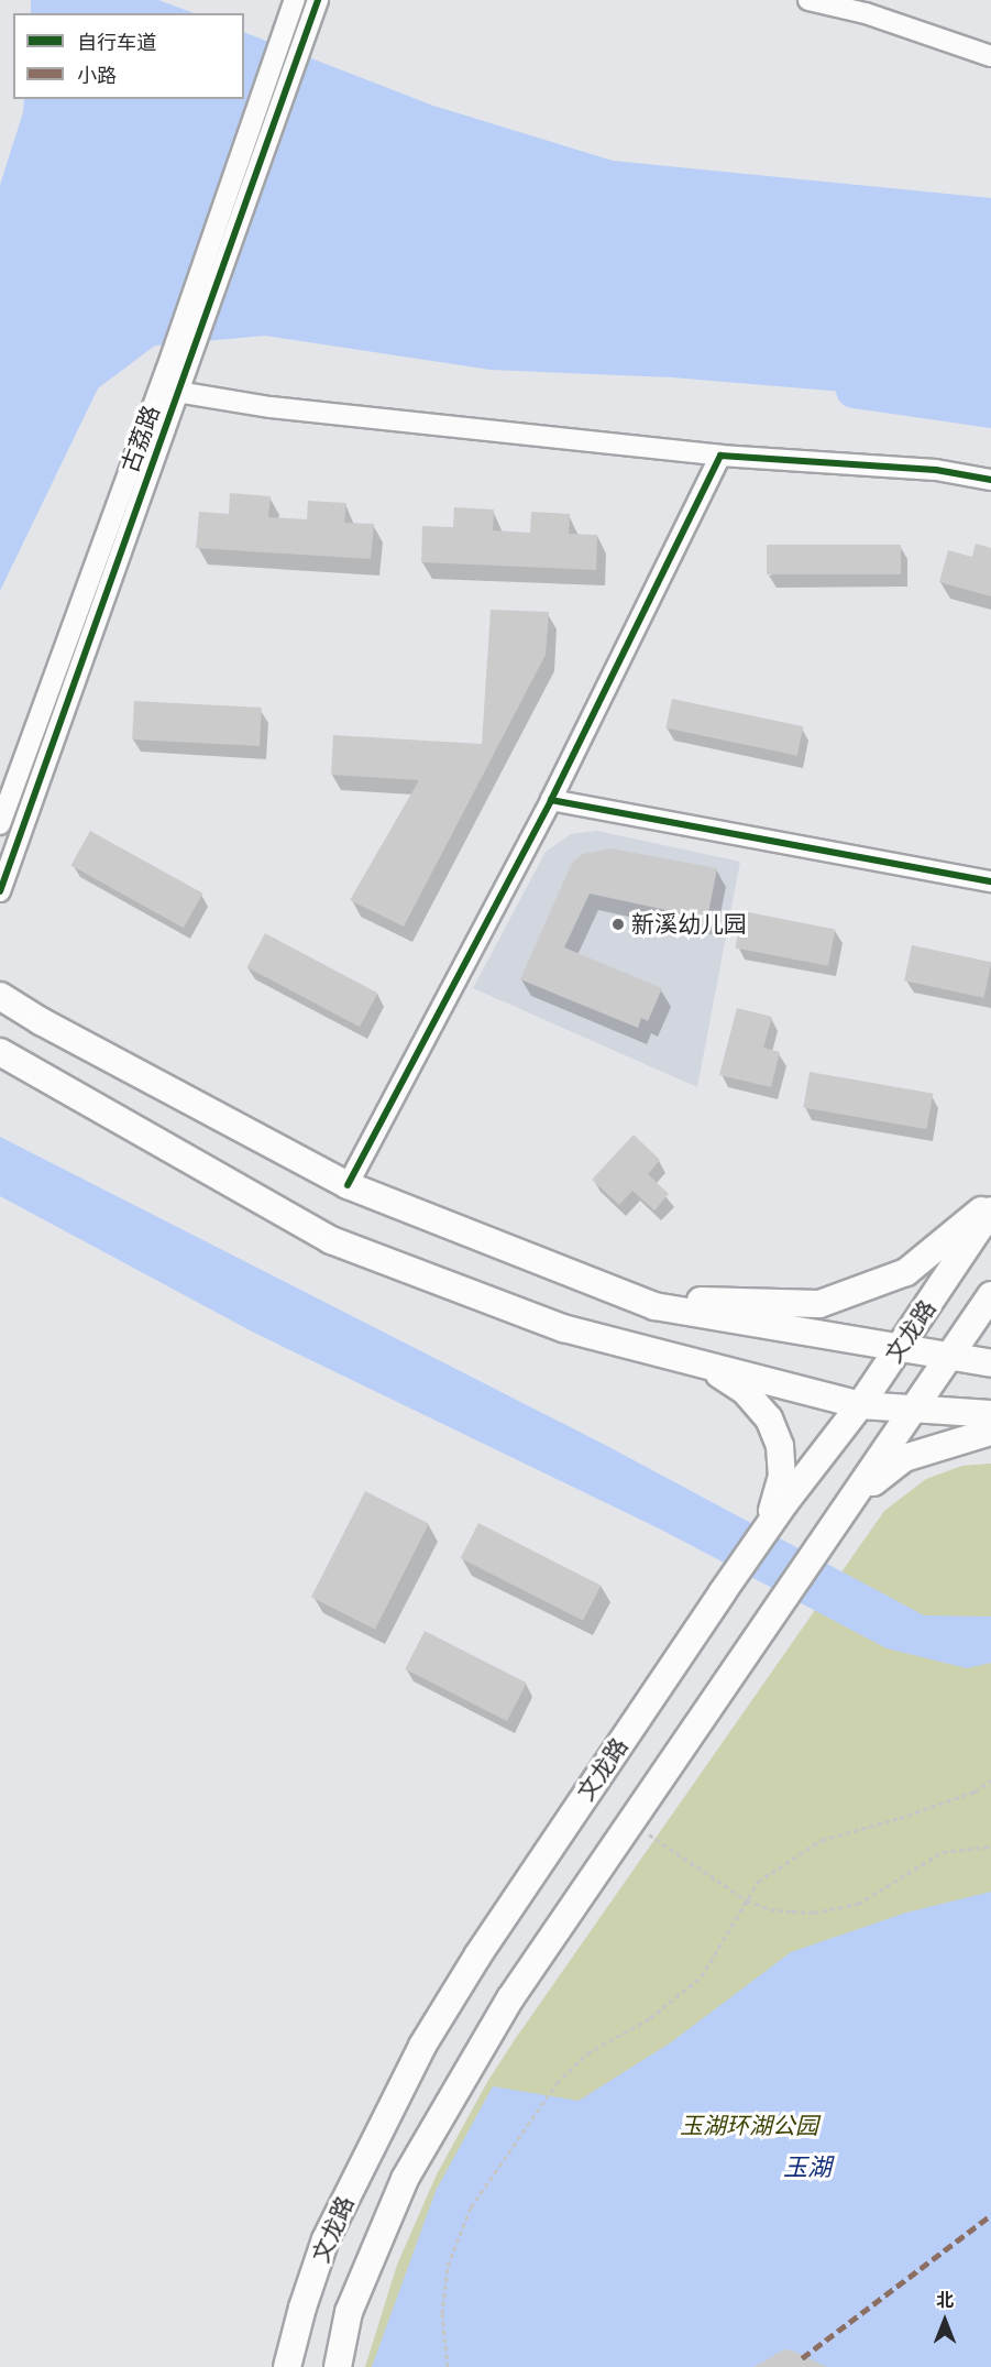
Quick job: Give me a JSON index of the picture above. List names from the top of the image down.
{
  "streets": {
    "main road": ["文龙路"],
    "street": ["古荔路"]
  },
  "water": ["玉湖"],
  "parks": ["玉湖环湖公园"],
  "places": ["新溪幼儿园"],
  "legend": ["自行车道", "小路"],
  "north": "top"
}
